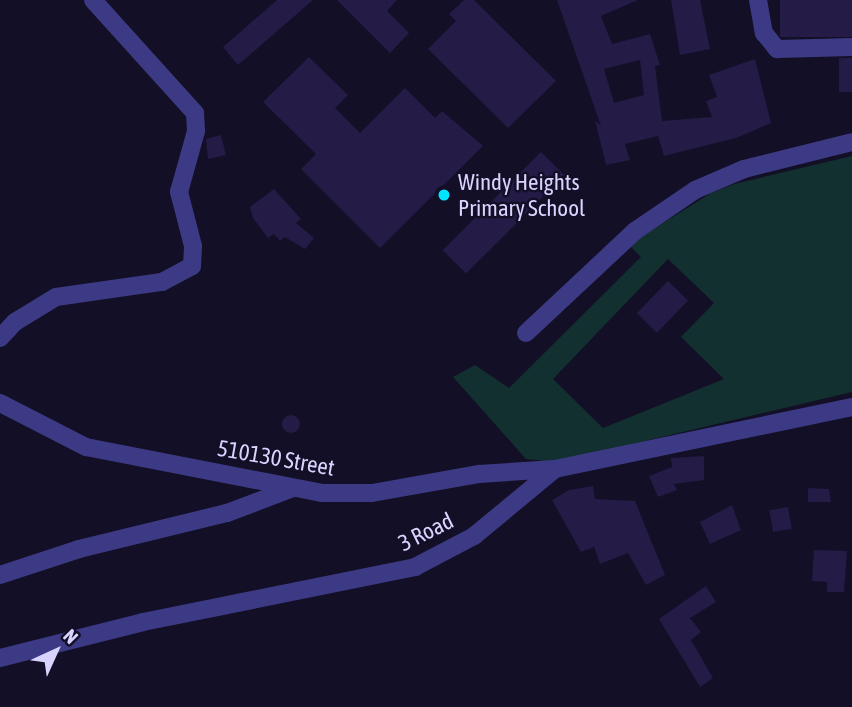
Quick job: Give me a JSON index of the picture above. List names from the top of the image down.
{
  "streets": {
    "street": ["510130 Street", "3 Road"]
  },
  "crossings": [
    ["510130 Street", "3 Road"]
  ],
  "places": ["Windy Heights Primary School"],
  "north": "top right"
}
